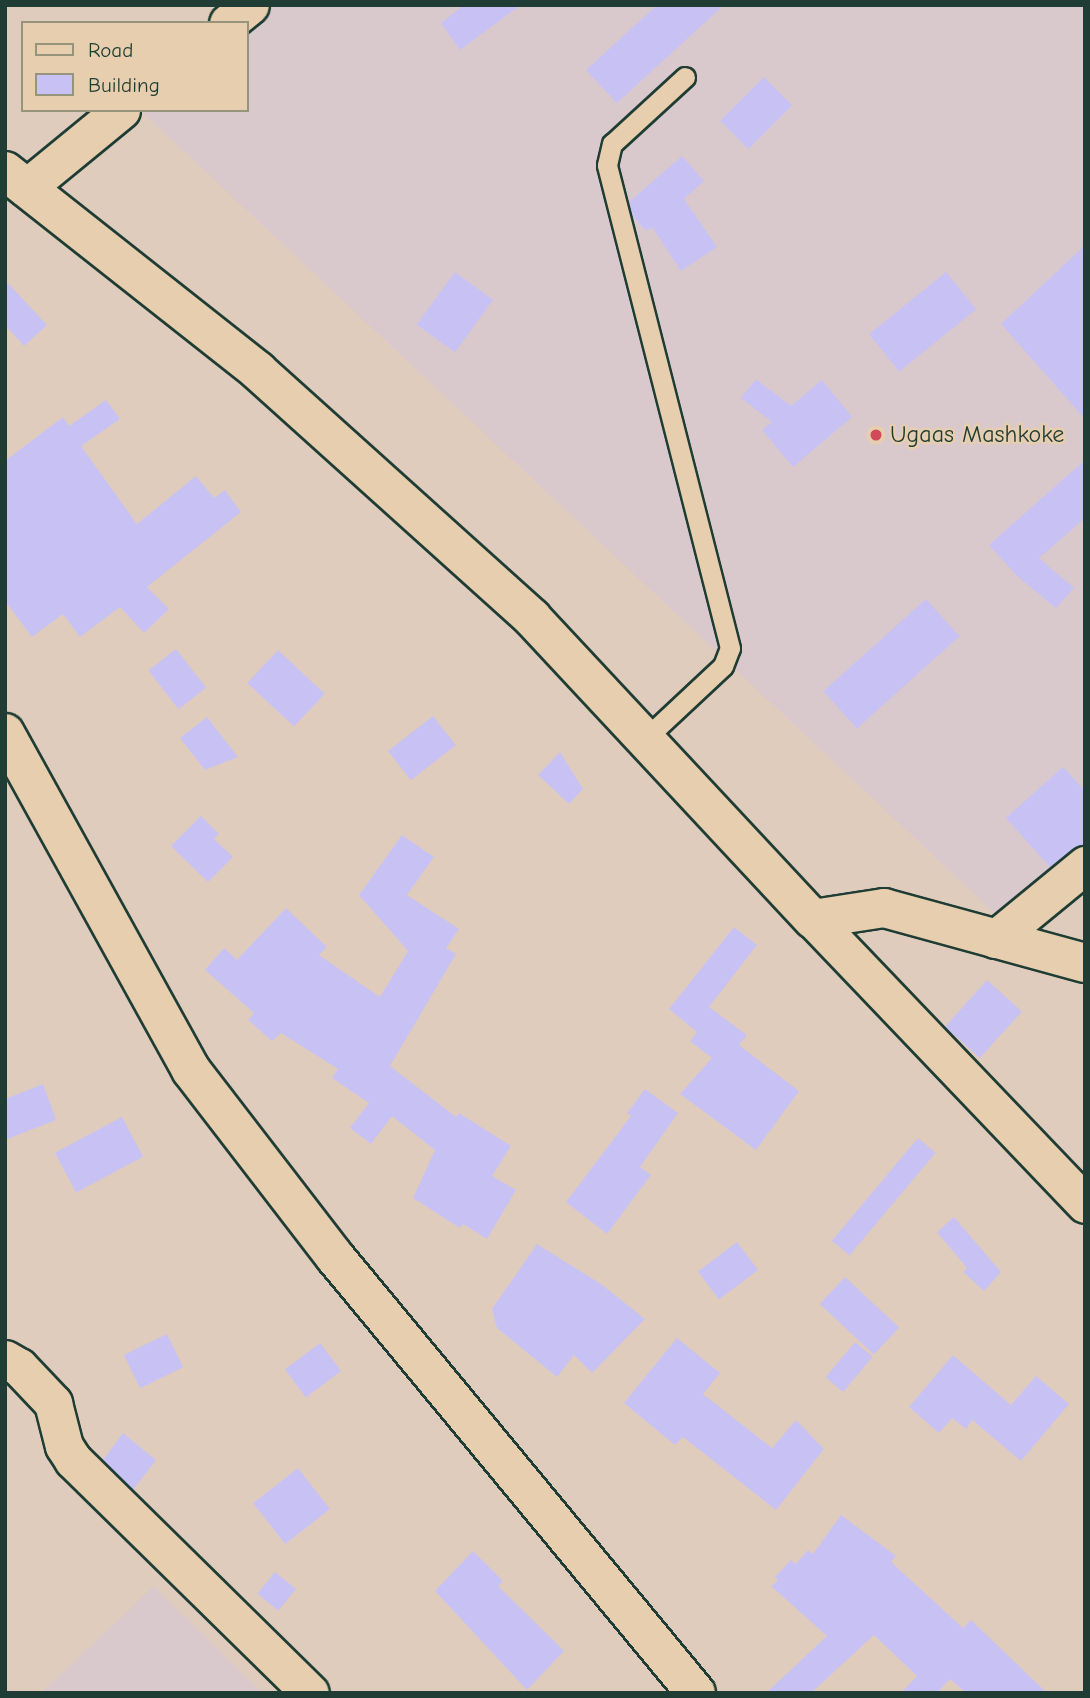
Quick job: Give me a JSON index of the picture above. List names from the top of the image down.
{
  "places": ["Ugaas Mashkoke"],
  "legend": ["Road", "Building"]
}
